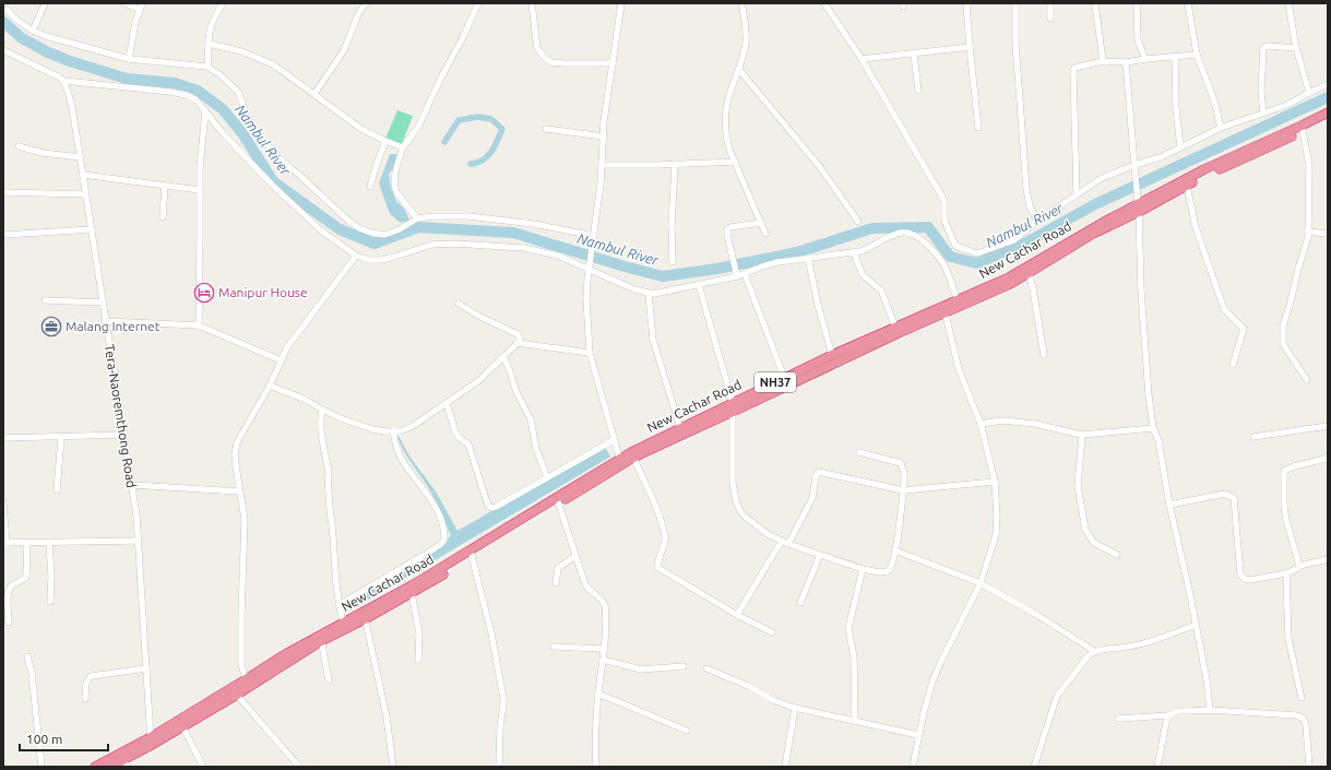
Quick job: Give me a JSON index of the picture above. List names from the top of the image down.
{
  "streets": {
    "highway": ["New Cachar Road", "NH37"],
    "street": ["Tera-Naoremthong Road"]
  },
  "crossings": [
    ["New Cachar Road", "Tera-Naoremthong Road"]
  ],
  "water": ["Nambul River"],
  "places": {
    "hotel": ["Manipur House"],
    "office": ["Malang Internet"]
  },
  "scale_bar": "100 m"
}
